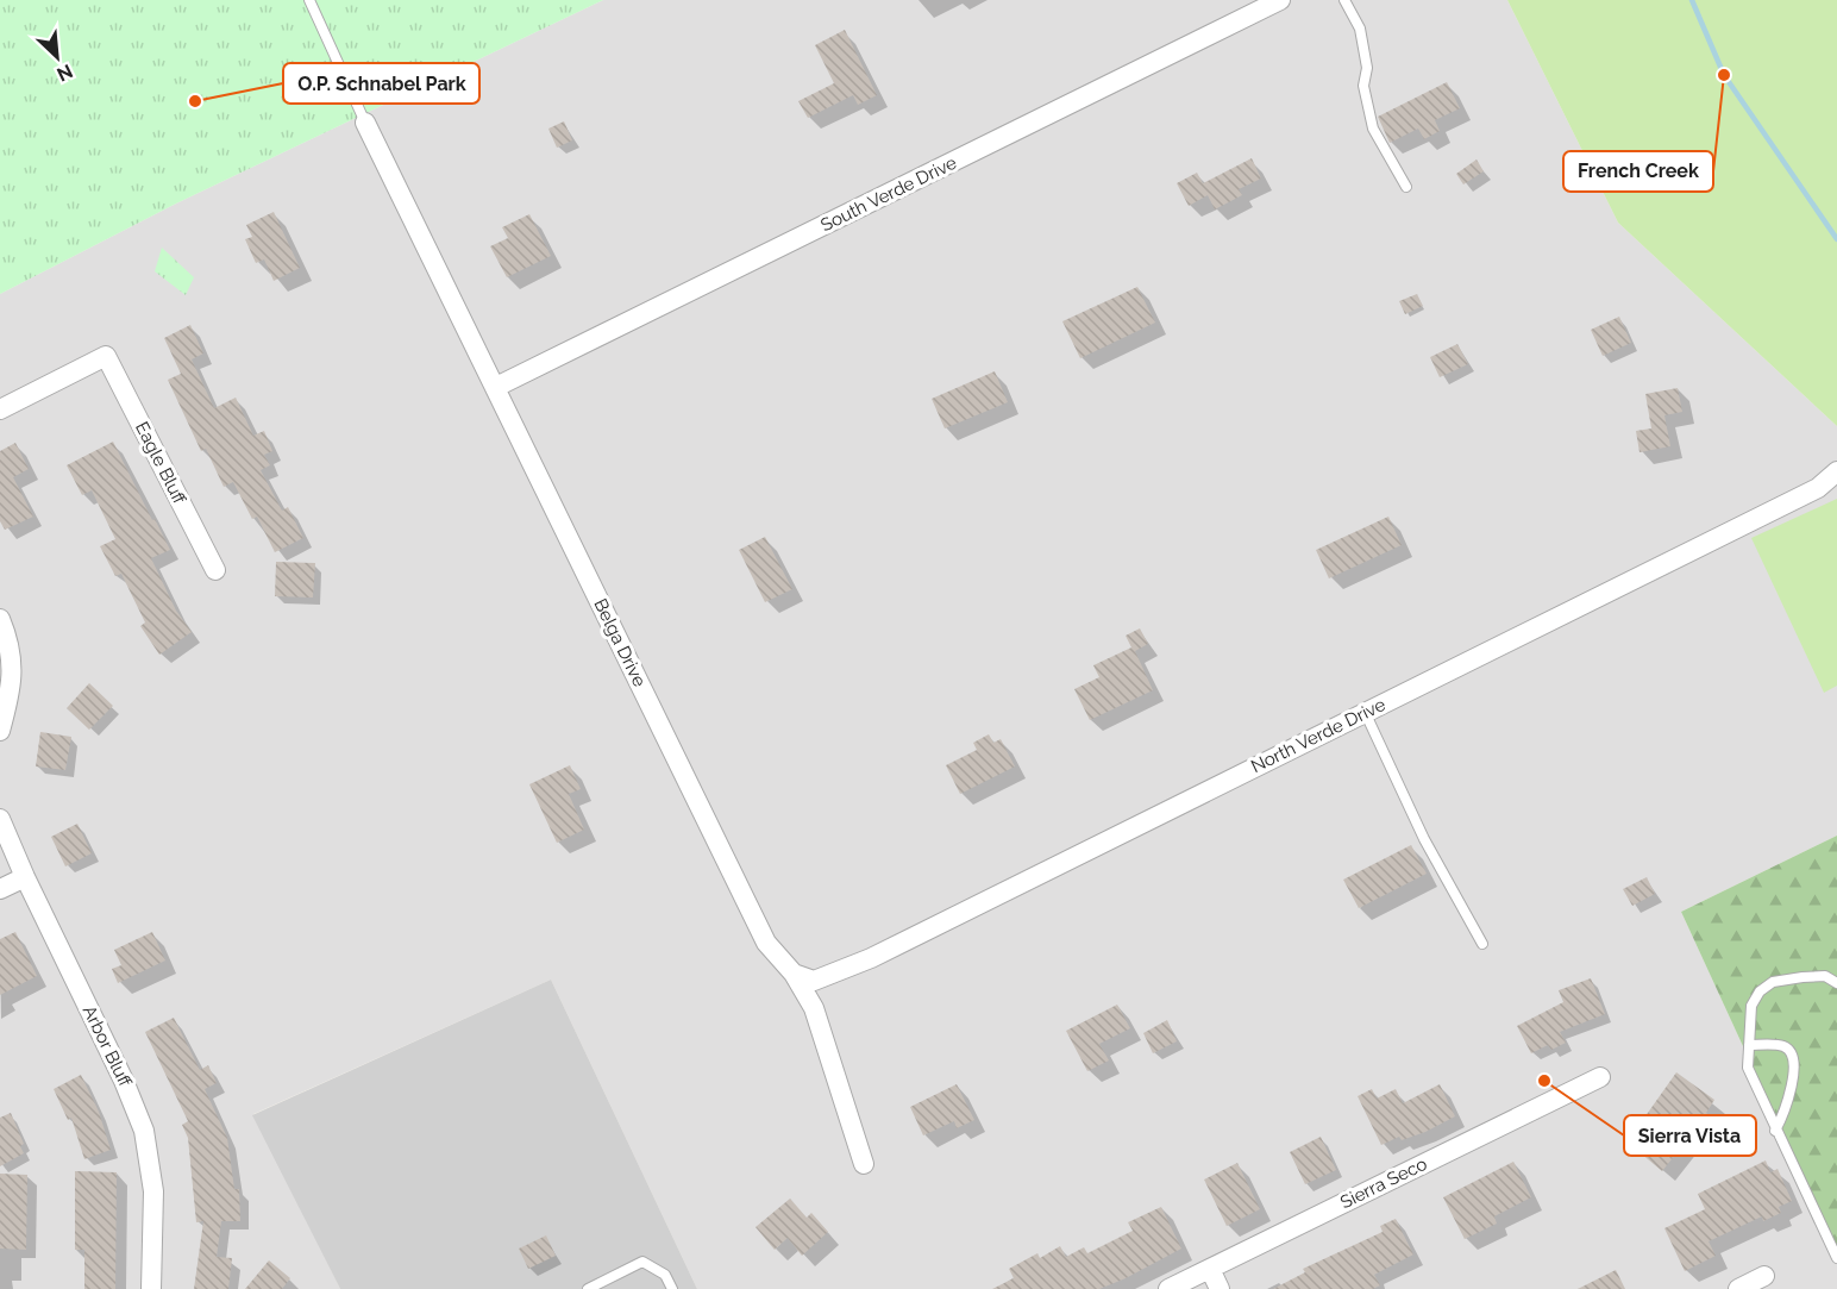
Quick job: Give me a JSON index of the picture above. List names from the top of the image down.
{
  "streets": {
    "street": [
      "South Verde Drive",
      "Eagle Bluff",
      "Belga Drive",
      "North Verde Drive",
      "Arbor Bluff",
      "Sierra Seco"
    ]
  },
  "crossings": [
    ["South Verde Drive", "Belga Drive"],
    ["Belga Drive", "North Verde Drive"]
  ],
  "places": ["French Creek", "O.P. Schnabel Park", "Sierra Vista"],
  "north": "bottom right"
}
